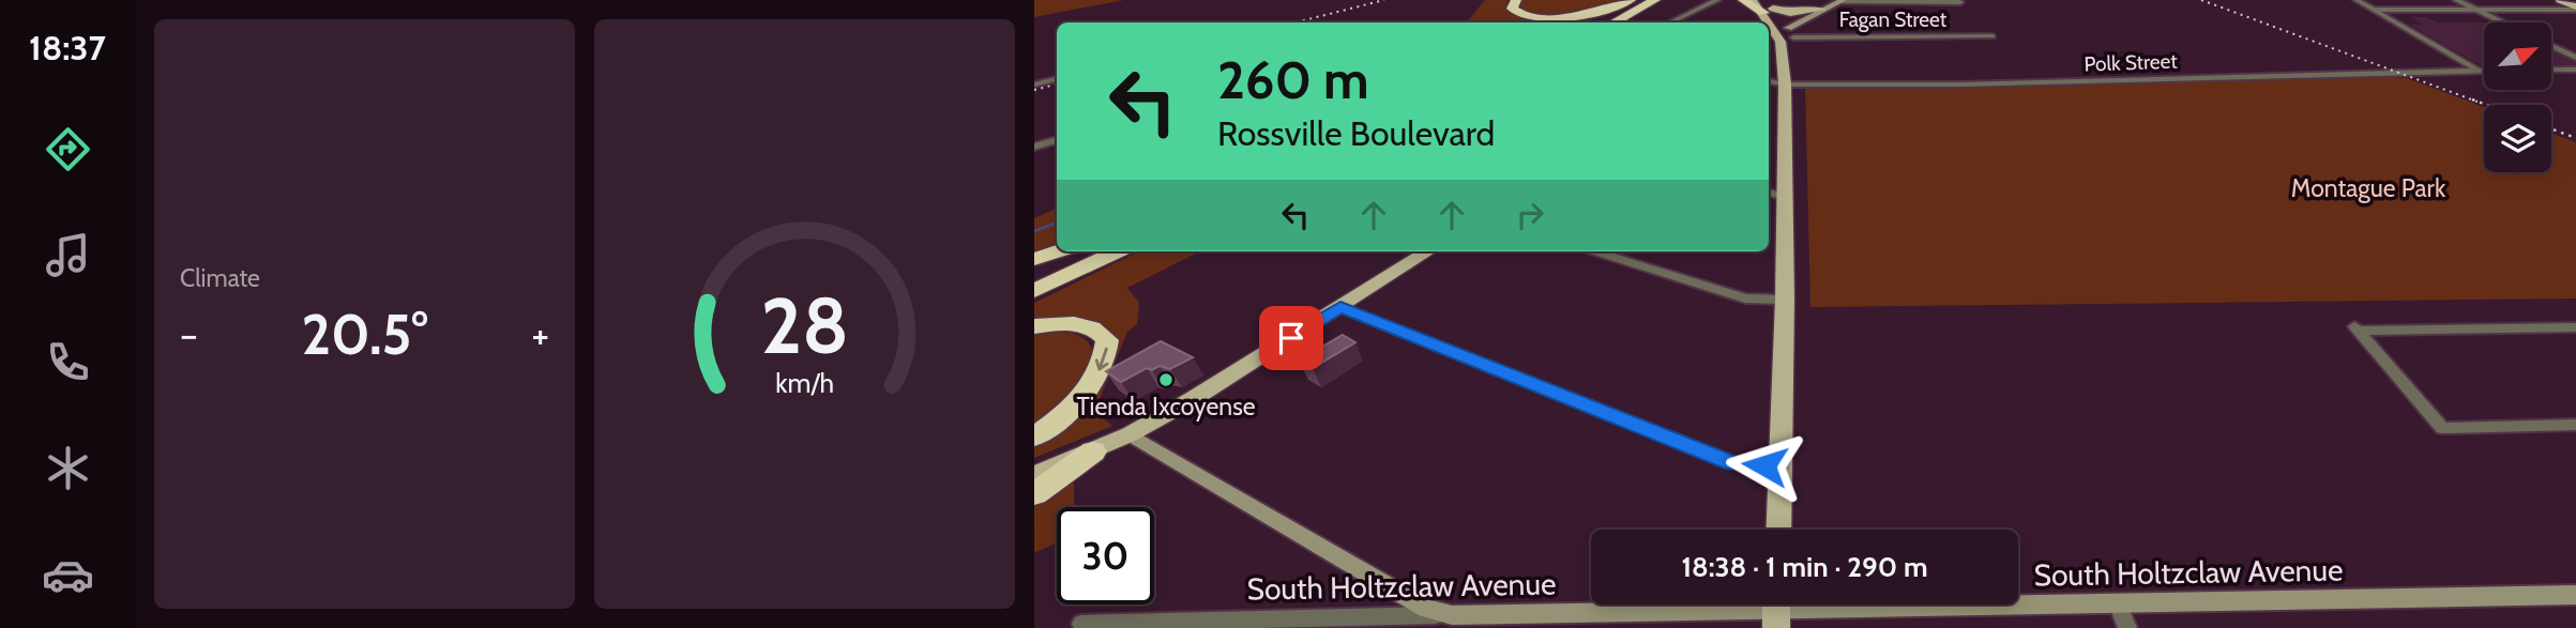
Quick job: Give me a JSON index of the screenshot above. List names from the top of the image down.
{
  "streets": {
    "main road": ["South Holtzclaw Avenue"],
    "street": ["Fagan Street", "Polk Street"]
  },
  "parks": ["Montague Park"],
  "places": ["Tienda Ixcoyense"],
  "north": "top right",
  "page": {
    "tabs": "18:37",
    "tile": "Climate",
    "turn": ["260 m", "Rossville Boulevard"],
    "heat": ["−", "20.5°", "+"],
    "limit": "30",
    "trip": "18:38 · 1 min · 290 m",
    "gauge": ["28", "km/h"]
  }
}
